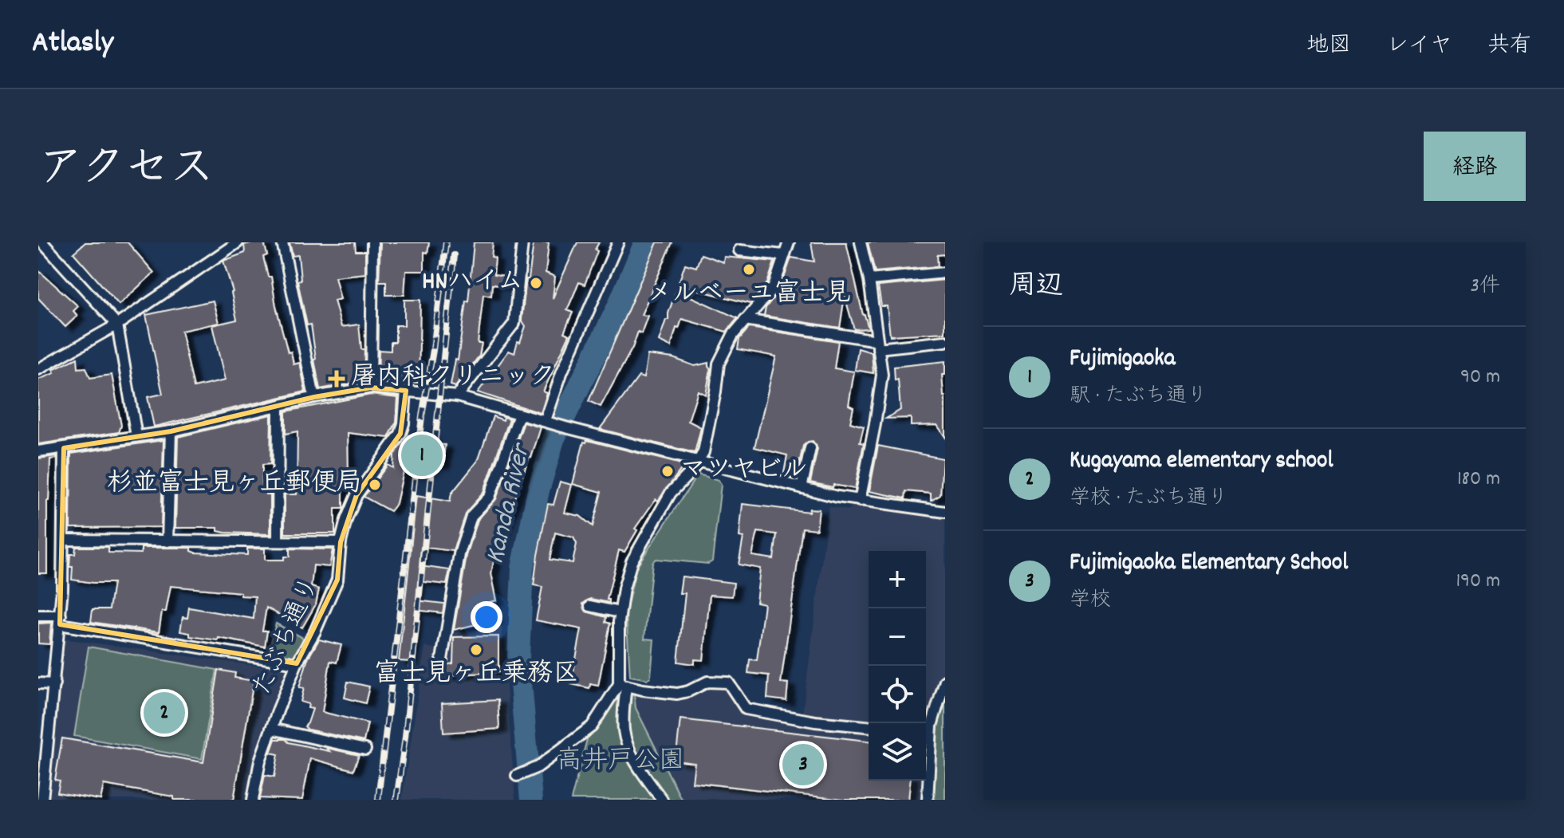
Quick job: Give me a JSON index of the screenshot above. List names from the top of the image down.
{
  "streets": {
    "street": ["たぶち通り"]
  },
  "water": ["Kanda River"],
  "parks": ["高井戸公園"],
  "places": {
    "other": [
      "メルベーユ富士見",
      "HNハイム",
      "マツヤビル",
      "杉並富士見ヶ丘郵便局",
      "富士見ヶ丘乗務区"
    ],
    "health": ["屠内科クリニック"]
  },
  "page": {
    "header": "Atlasly",
    "nav": ["地図", "レイヤ", "共有"],
    "title": "アクセス",
    "buttons": "経路",
    "heading": ["周辺", "3件"],
    "list": [
      {
        "mark": "1",
        "name": "Fujimigaoka",
        "note": "駅 · たぶち通り",
        "value": "90 m"
      },
      {
        "mark": "2",
        "name": "Kugayama elementary school",
        "note": "学校 · たぶち通り",
        "value": "180 m"
      },
      {
        "mark": "3",
        "name": "Fujimigaoka Elementary School",
        "note": "学校",
        "value": "190 m"
      }
    ],
    "pins": ["1", "2", "3"],
    "map_buttons": ["+", "−"]
  }
}
